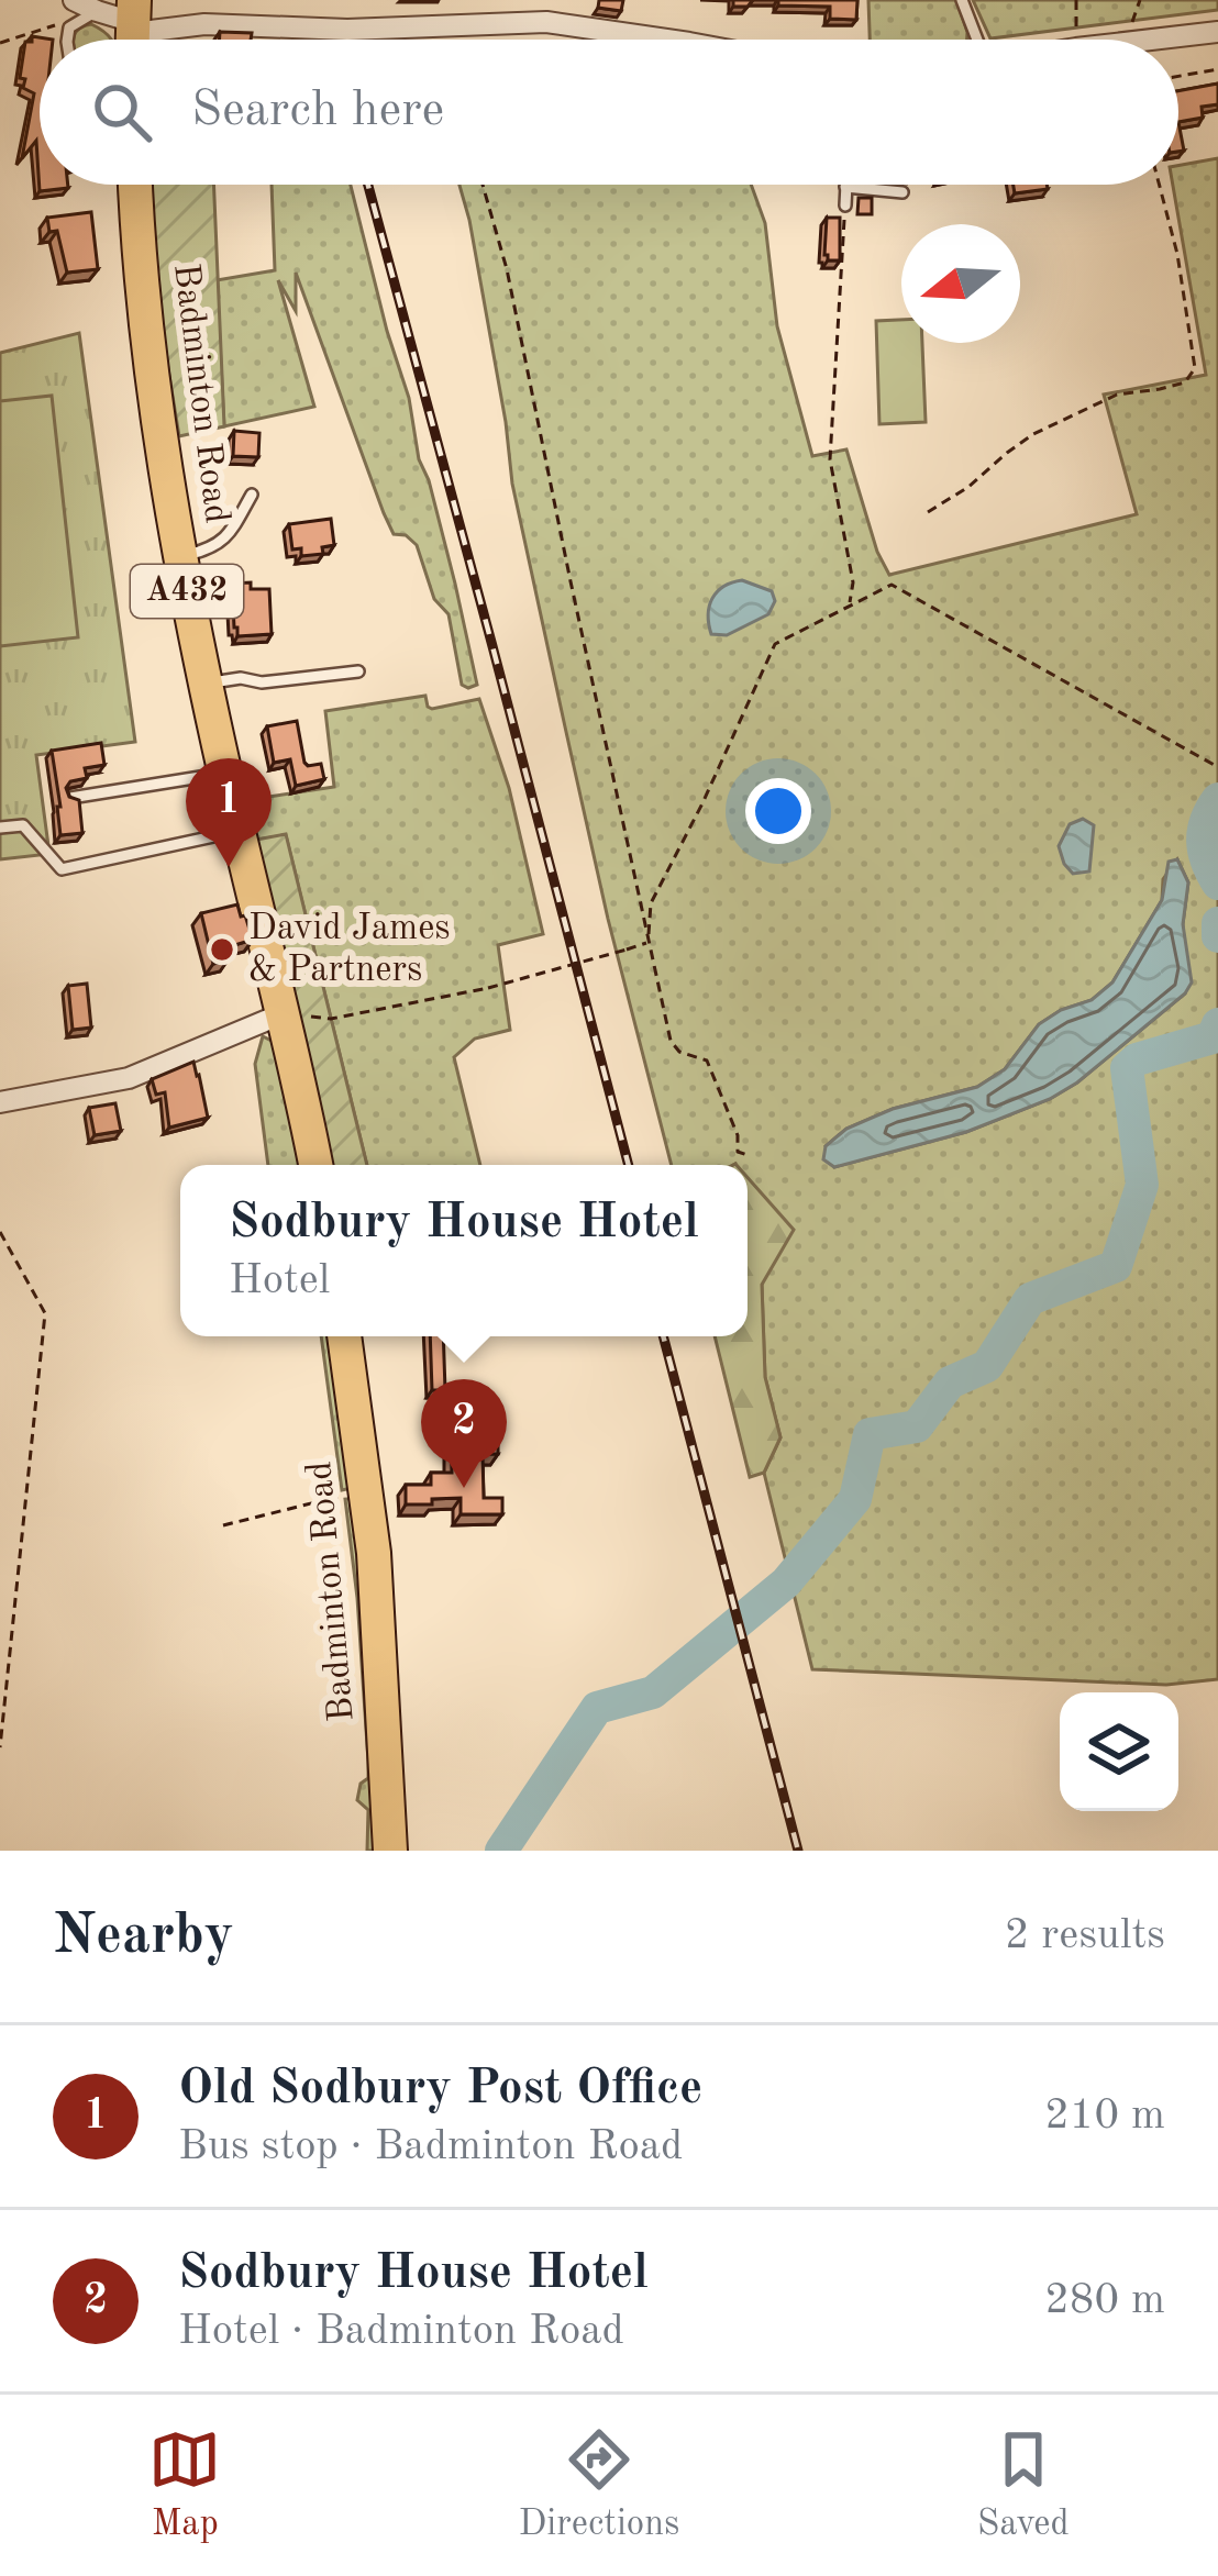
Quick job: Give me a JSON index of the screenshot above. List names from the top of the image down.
{
  "streets": {
    "main road": ["Badminton Road", "A432"]
  },
  "places": ["David James & Partners"],
  "north": "left",
  "page": {
    "search": "Search here",
    "pins": ["1", "2"],
    "popup": ["Sodbury House Hotel", "Hotel"],
    "heading": ["Nearby", "2 results"],
    "list": [
      {
        "mark": "1",
        "name": "Old Sodbury Post Office",
        "note": "Bus stop · Badminton Road",
        "value": "210 m"
      },
      {
        "mark": "2",
        "name": "Sodbury House Hotel",
        "note": "Hotel · Badminton Road",
        "value": "280 m"
      }
    ],
    "nav": ["Map", "Directions", "Saved"]
  }
}
